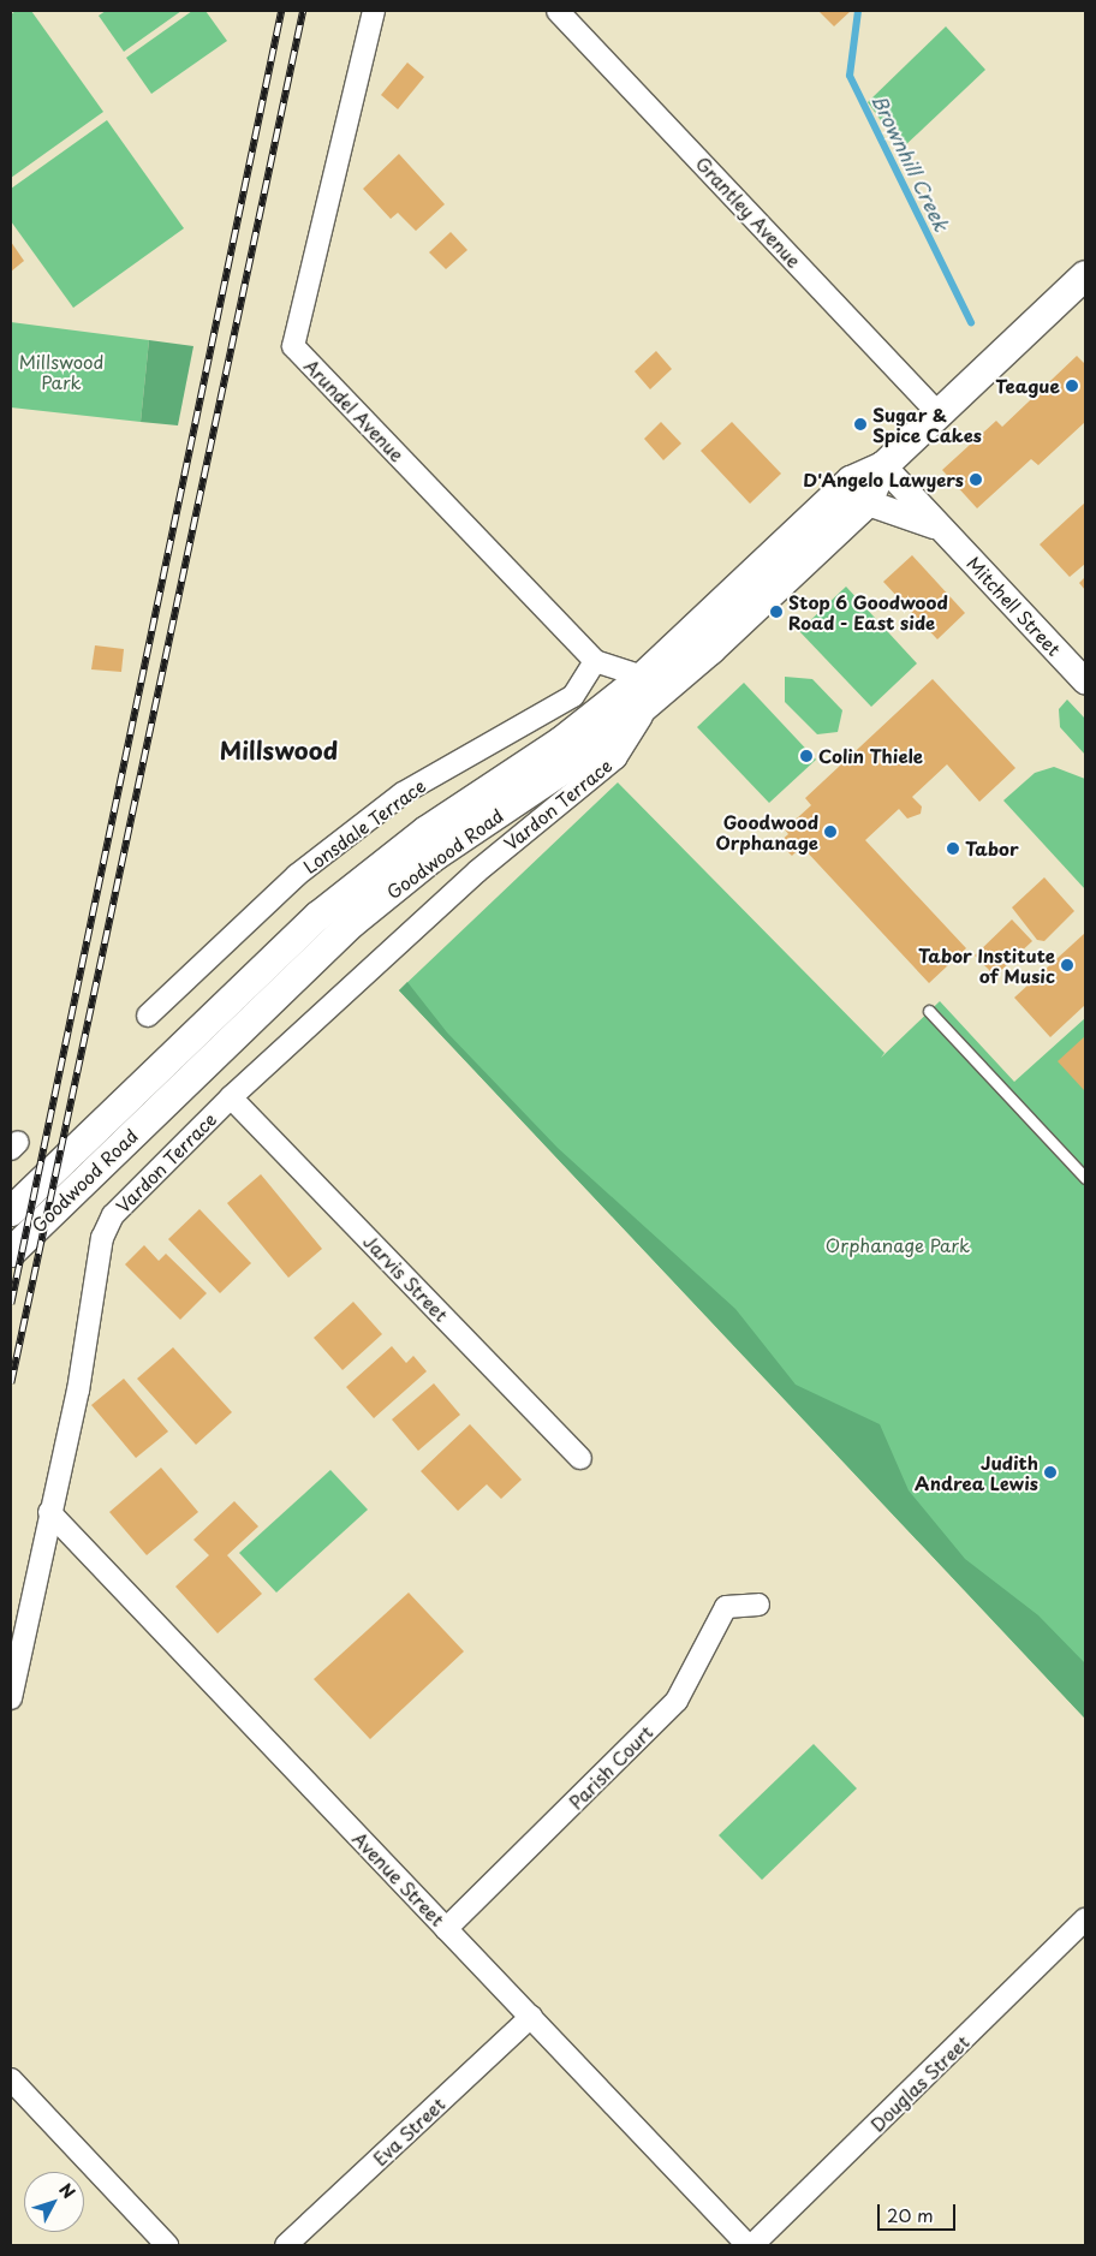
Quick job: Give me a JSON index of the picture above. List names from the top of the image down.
{
  "streets": {
    "main road": ["Goodwood Road"],
    "street": [
      "Grantley Avenue",
      "Arundel Avenue",
      "Mitchell Street",
      "Vardon Terrace",
      "Lonsdale Terrace",
      "Jarvis Street",
      "Parish Court",
      "Avenue Street",
      "Douglas Street",
      "Eva Street"
    ]
  },
  "crossings": [
    ["Grantley Avenue", "Goodwood Road"],
    ["Arundel Avenue", "Vardon Terrace"],
    ["Arundel Avenue", "Lonsdale Terrace"],
    ["Arundel Avenue", "Goodwood Road"],
    ["Mitchell Street", "Goodwood Road"],
    ["Vardon Terrace", "Goodwood Road"],
    ["Vardon Terrace", "Jarvis Street"],
    ["Vardon Terrace", "Avenue Street"],
    ["Parish Court", "Avenue Street"],
    ["Avenue Street", "Douglas Street"],
    ["Avenue Street", "Eva Street"]
  ],
  "districts": ["Millswood"],
  "water": ["Brownhill Creek"],
  "parks": ["Millswood Park", "Orphanage Park"],
  "places": [
    "Teague",
    "Sugar & Spice Cakes",
    "D'Angelo Lawyers",
    "Stop 6 Goodwood Road - East side",
    "Colin Thiele",
    "Goodwood Orphanage",
    "Tabor",
    "Tabor Institute of Music",
    "Judith Andrea Lewis"
  ],
  "scale_bar": "20 m",
  "north": "top right"
}
